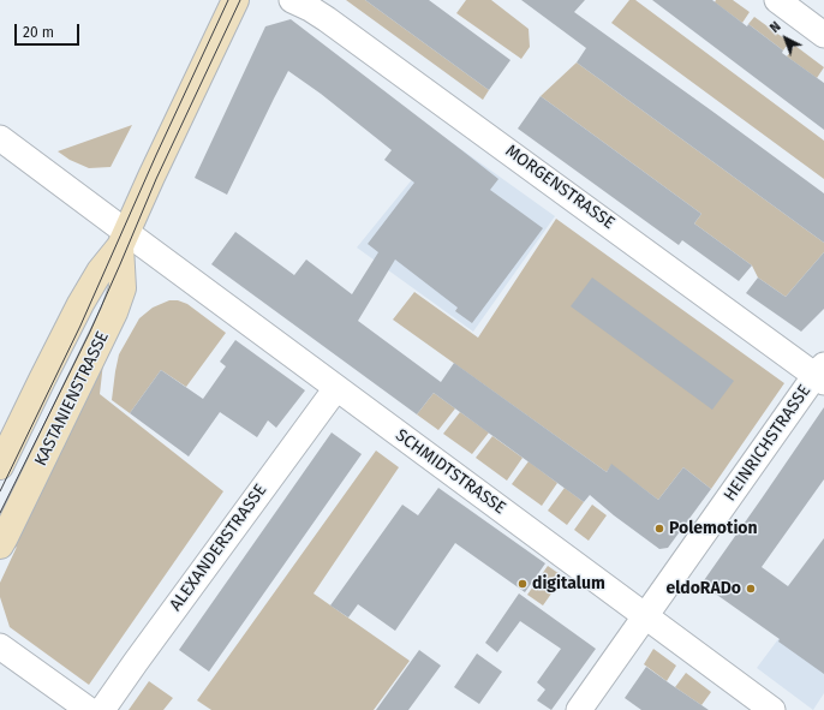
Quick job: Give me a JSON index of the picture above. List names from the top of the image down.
{
  "streets": {
    "main road": ["KASTANIENSTRASSE"],
    "street": [
      "MORGENSTRASSE",
      "HEINRICHSTRASSE",
      "SCHMIDTSTRASSE",
      "ALEXANDERSTRASSE"
    ]
  },
  "crossings": [
    ["MORGENSTRASSE", "HEINRICHSTRASSE"],
    ["KASTANIENSTRASSE", "SCHMIDTSTRASSE"],
    ["HEINRICHSTRASSE", "SCHMIDTSTRASSE"],
    ["SCHMIDTSTRASSE", "ALEXANDERSTRASSE"]
  ],
  "places": ["Polemotion", "digitalum", "eldoRADo"],
  "scale_bar": "20 m",
  "north": "top left"
}
